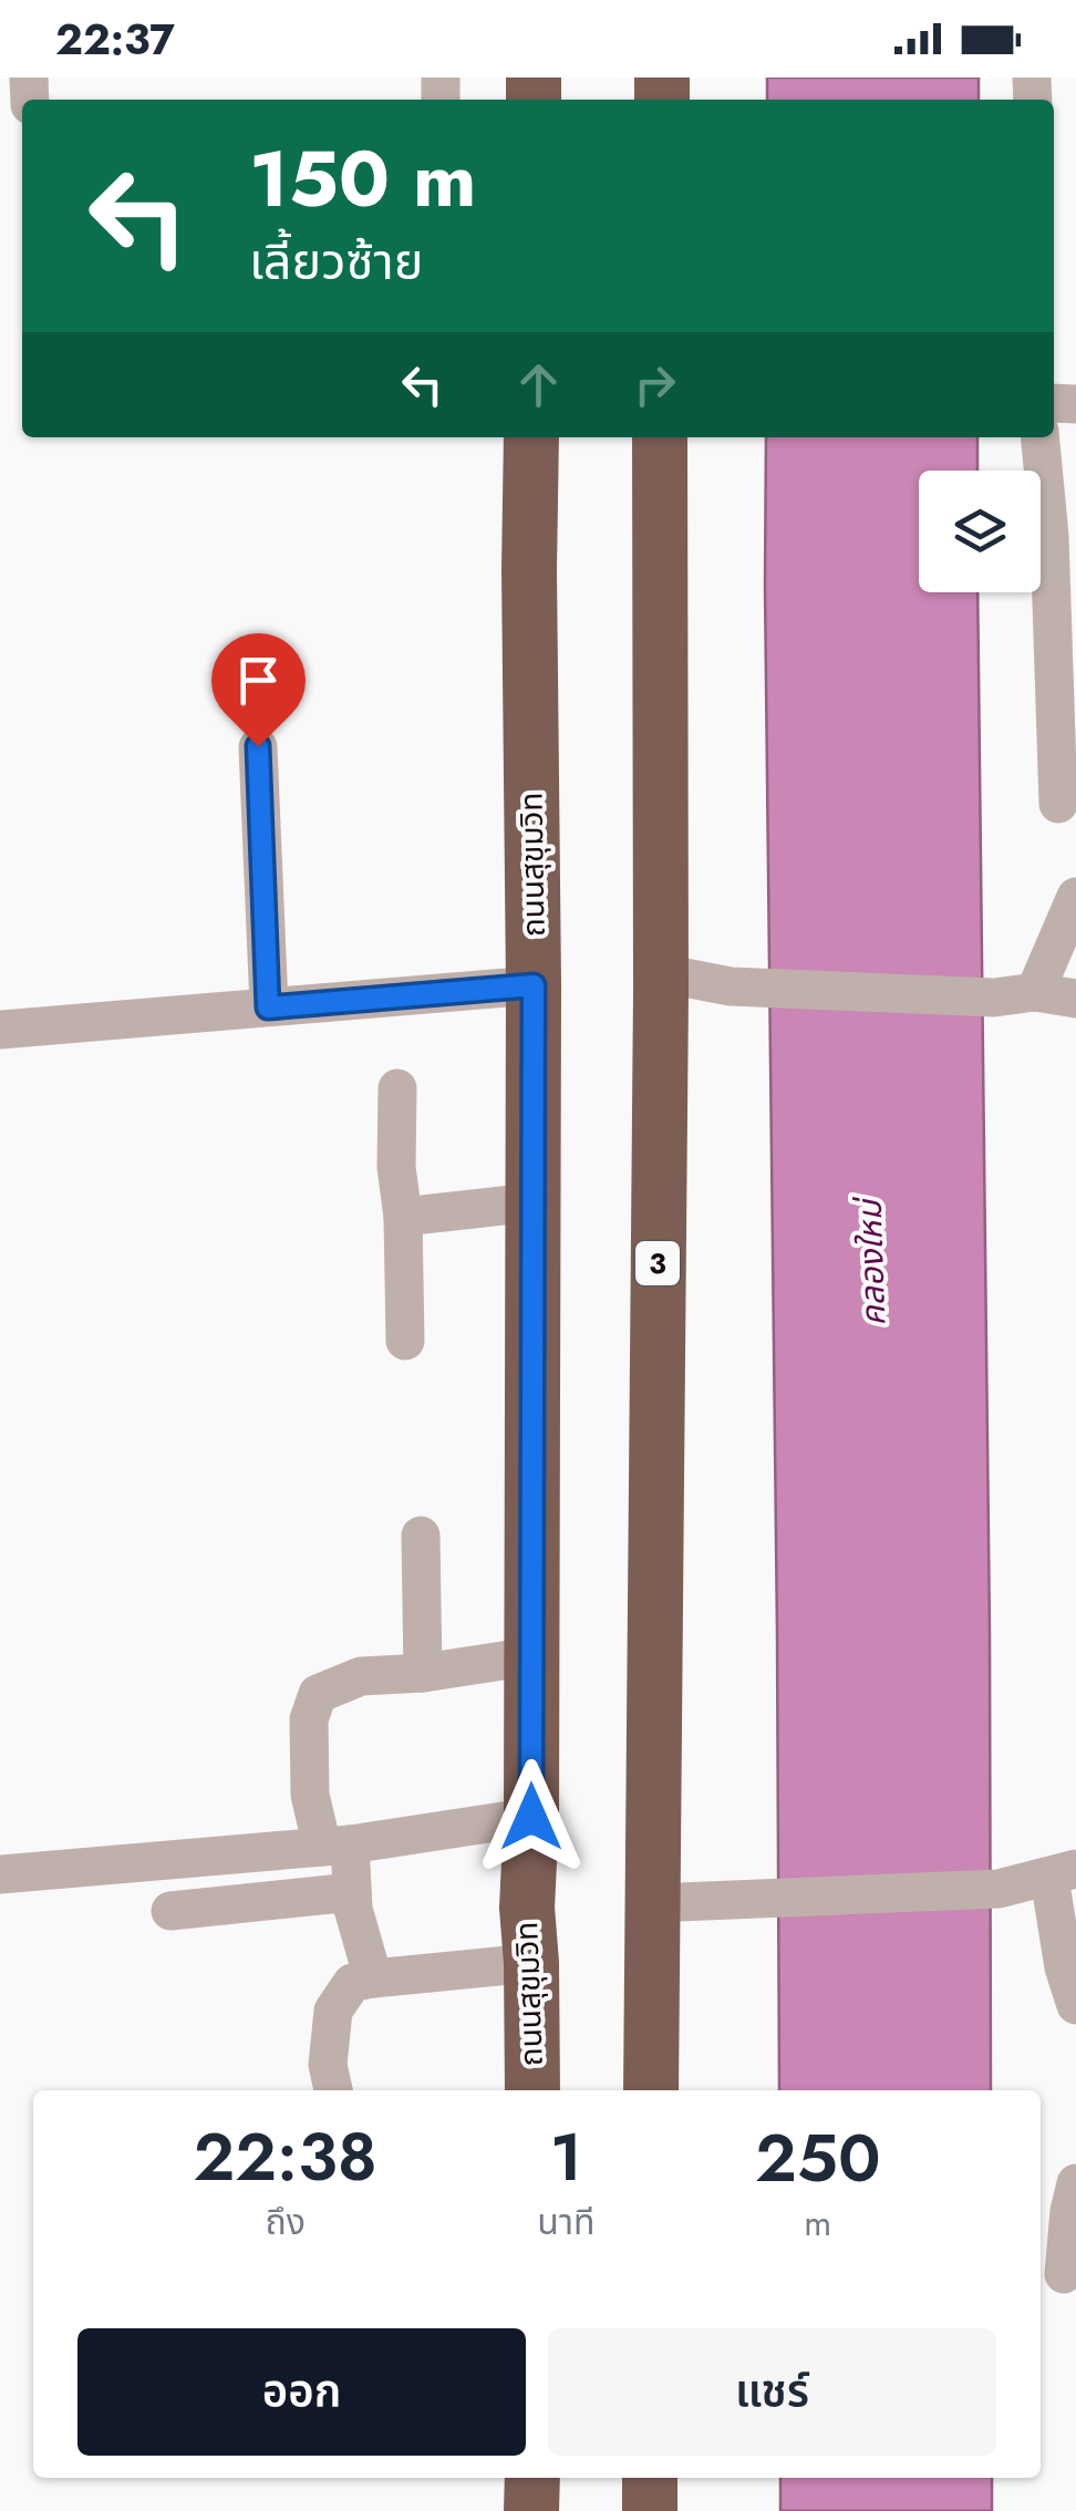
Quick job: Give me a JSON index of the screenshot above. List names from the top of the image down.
{
  "streets": {
    "highway": ["ถนนสุขุมวิท", "3"]
  },
  "water": ["คลองใหม่"],
  "page": {
    "status": "22:37",
    "turn": ["150 m", "เลี้ยวซ้าย"],
    "eta": [
      "22:38",
      "ถึง",
      "1",
      "นาที",
      "250",
      "m"
    ],
    "buttons": ["ออก", "แชร์"]
  }
}
